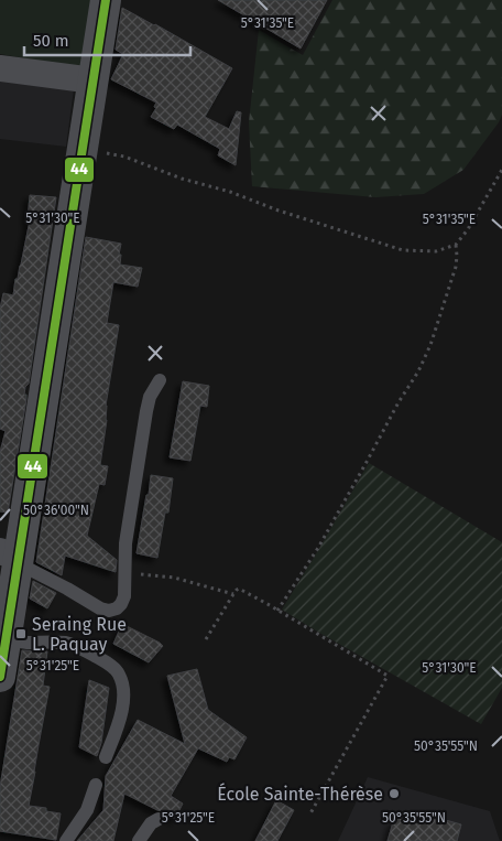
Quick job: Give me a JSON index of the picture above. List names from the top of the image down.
{
  "places": {
    "transit": ["Seraing Rue L. Paquay"],
    "other": ["École Sainte-Thérèse"]
  },
  "lines": ["transit line 44"],
  "scale_bar": "50 m",
  "coordinates": [
    "5°31'35\"E",
    "5°31'30\"E",
    "50°36'00\"N",
    "5°31'25\"E",
    "50°35'55\"N"
  ]
}
